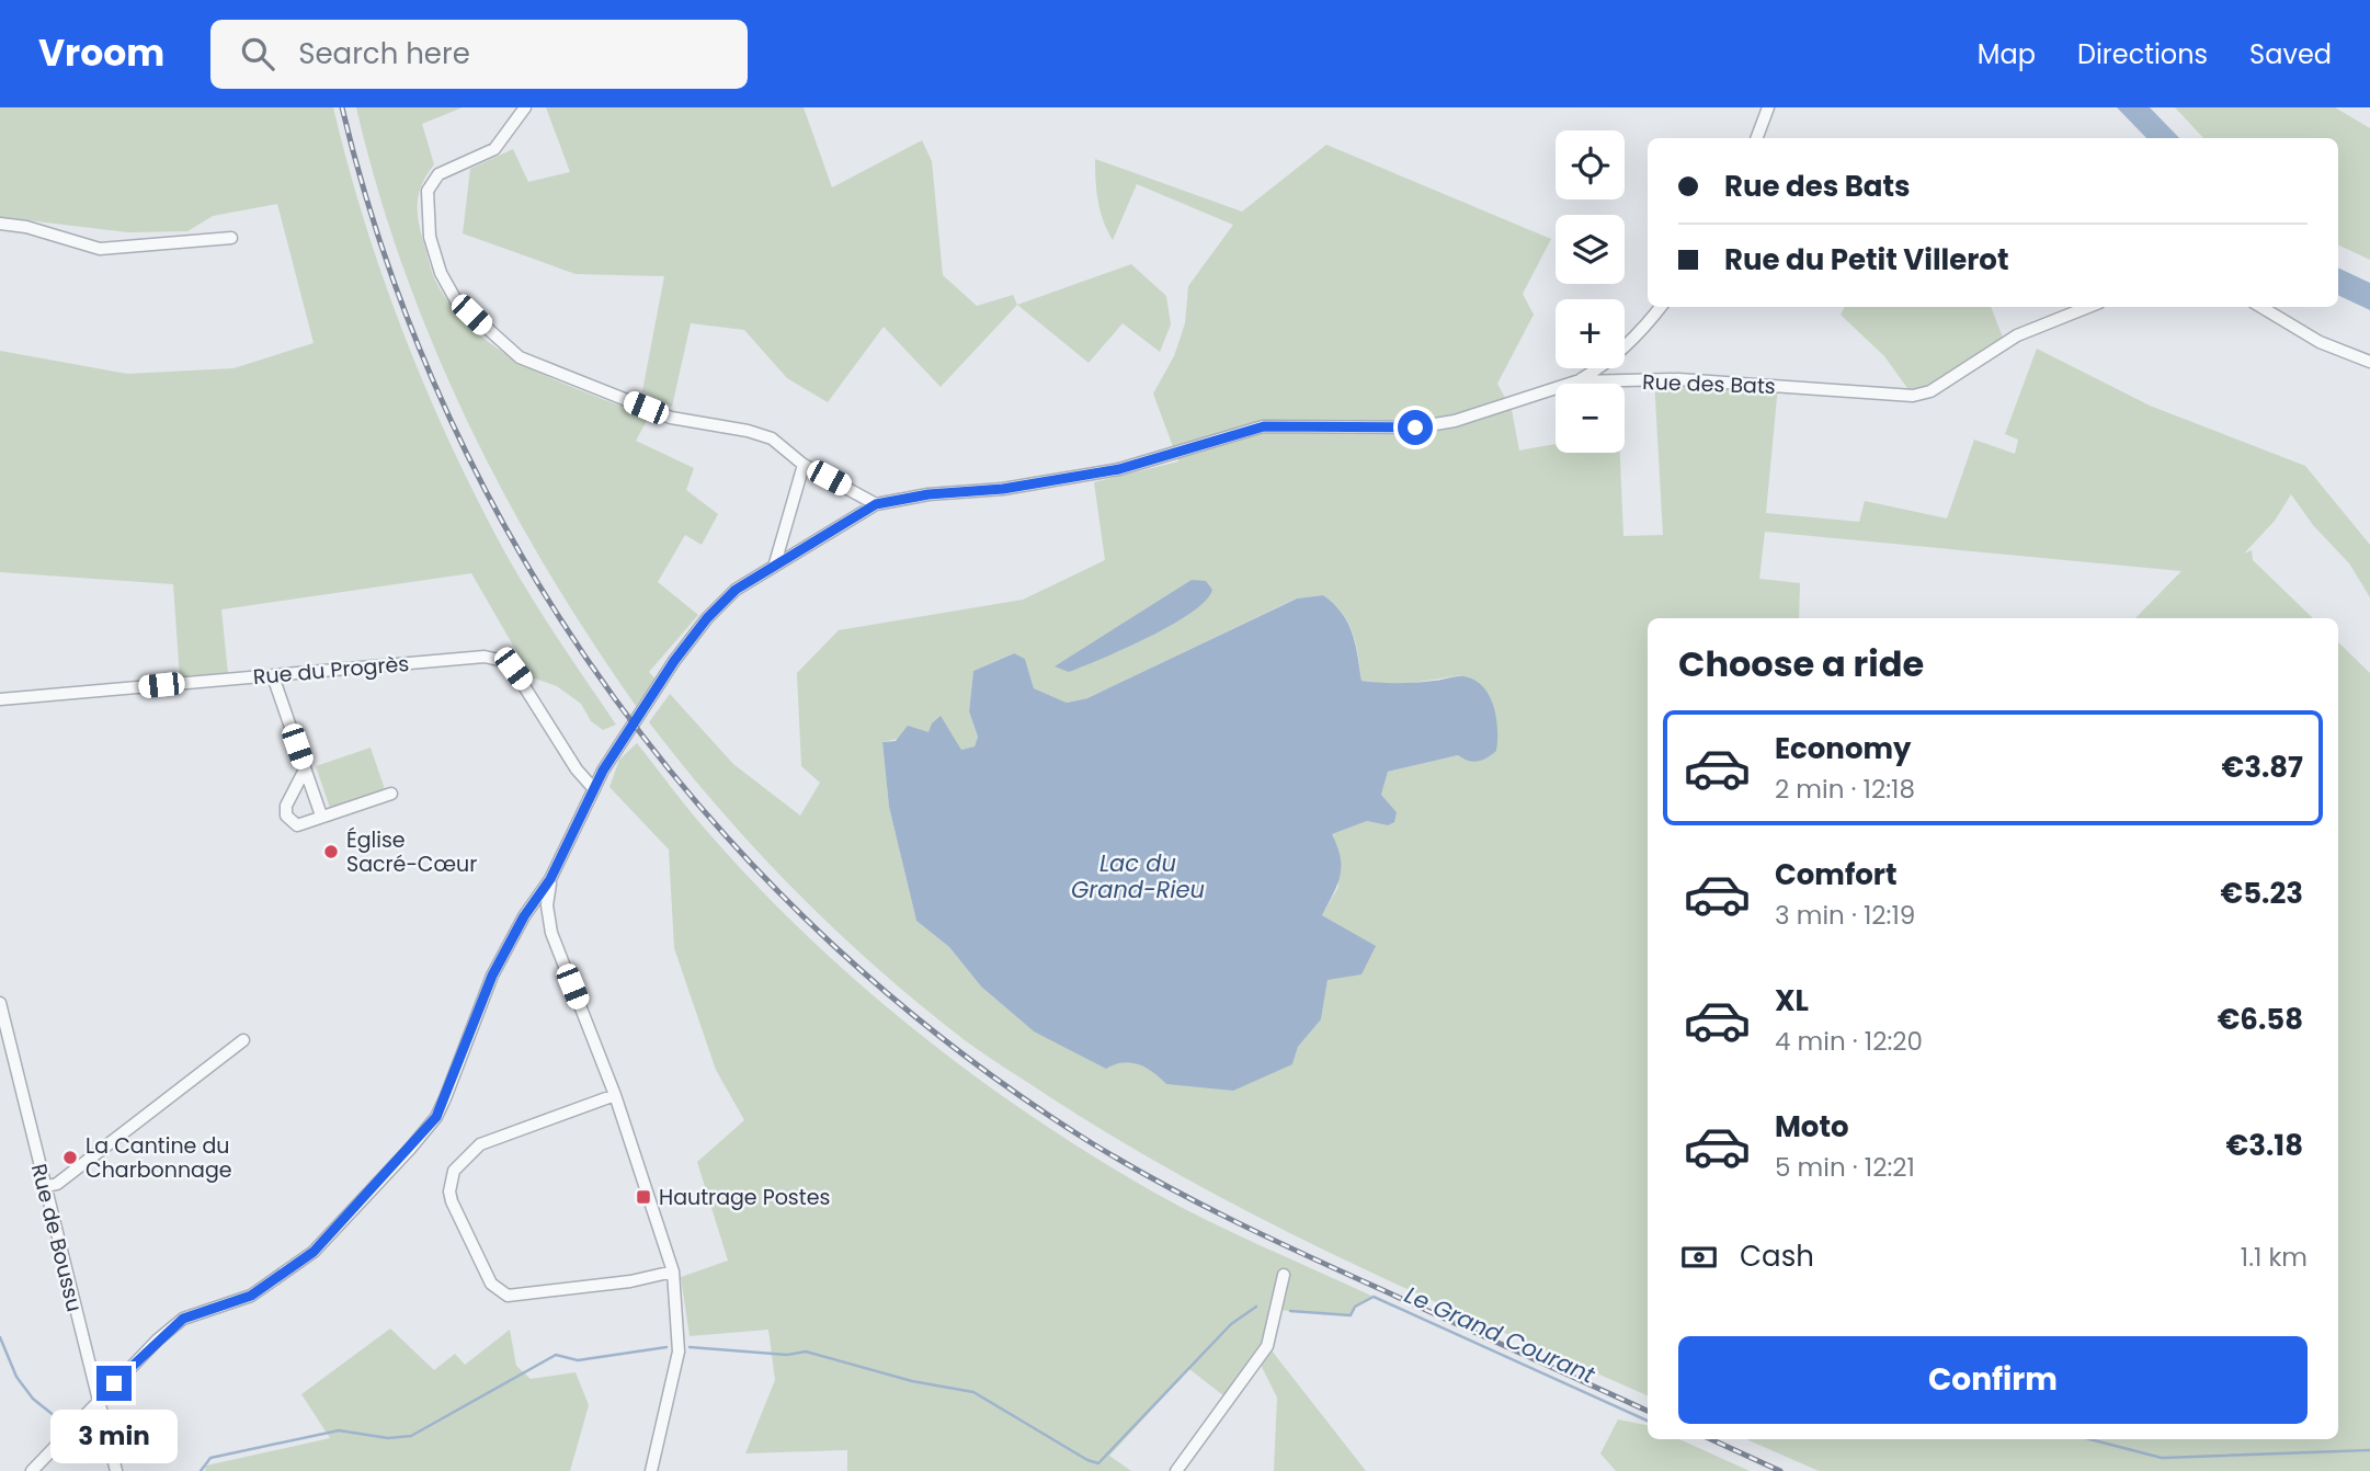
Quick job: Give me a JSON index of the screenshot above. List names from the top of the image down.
{
  "streets": {
    "street": ["Rue des Bats", "Rue du Progrès", "Rue de Boussu"]
  },
  "crossings": [
    ["Rue des Bats", "Rue du Progrès"]
  ],
  "water": ["Lac du Grand-Rieu", "Le Grand Courant"],
  "places": {
    "other": ["Église Sacré-Cœur", "La Cantine du Charbonnage"],
    "transit": ["Hautrage Postes"]
  },
  "page": {
    "header": "Vroom",
    "search": "Search here",
    "nav": ["Map", "Directions", "Saved"],
    "map_buttons": ["+", "−"],
    "banner": ["Rue des Bats", "Rue du Petit Villerot"],
    "heading": "Choose a ride",
    "list": [
      {
        "name": "Economy",
        "note": "2 min · 12:18",
        "value": "€3.87"
      },
      {
        "name": "Comfort",
        "note": "3 min · 12:19",
        "value": "€5.23"
      },
      {
        "name": "XL",
        "note": "4 min · 12:20",
        "value": "€6.58"
      },
      {
        "name": "Moto",
        "note": "5 min · 12:21",
        "value": "€3.18"
      }
    ],
    "pay": ["Cash", "1.1 km"],
    "buttons": "Confirm",
    "bubble": "3 min"
  }
}
